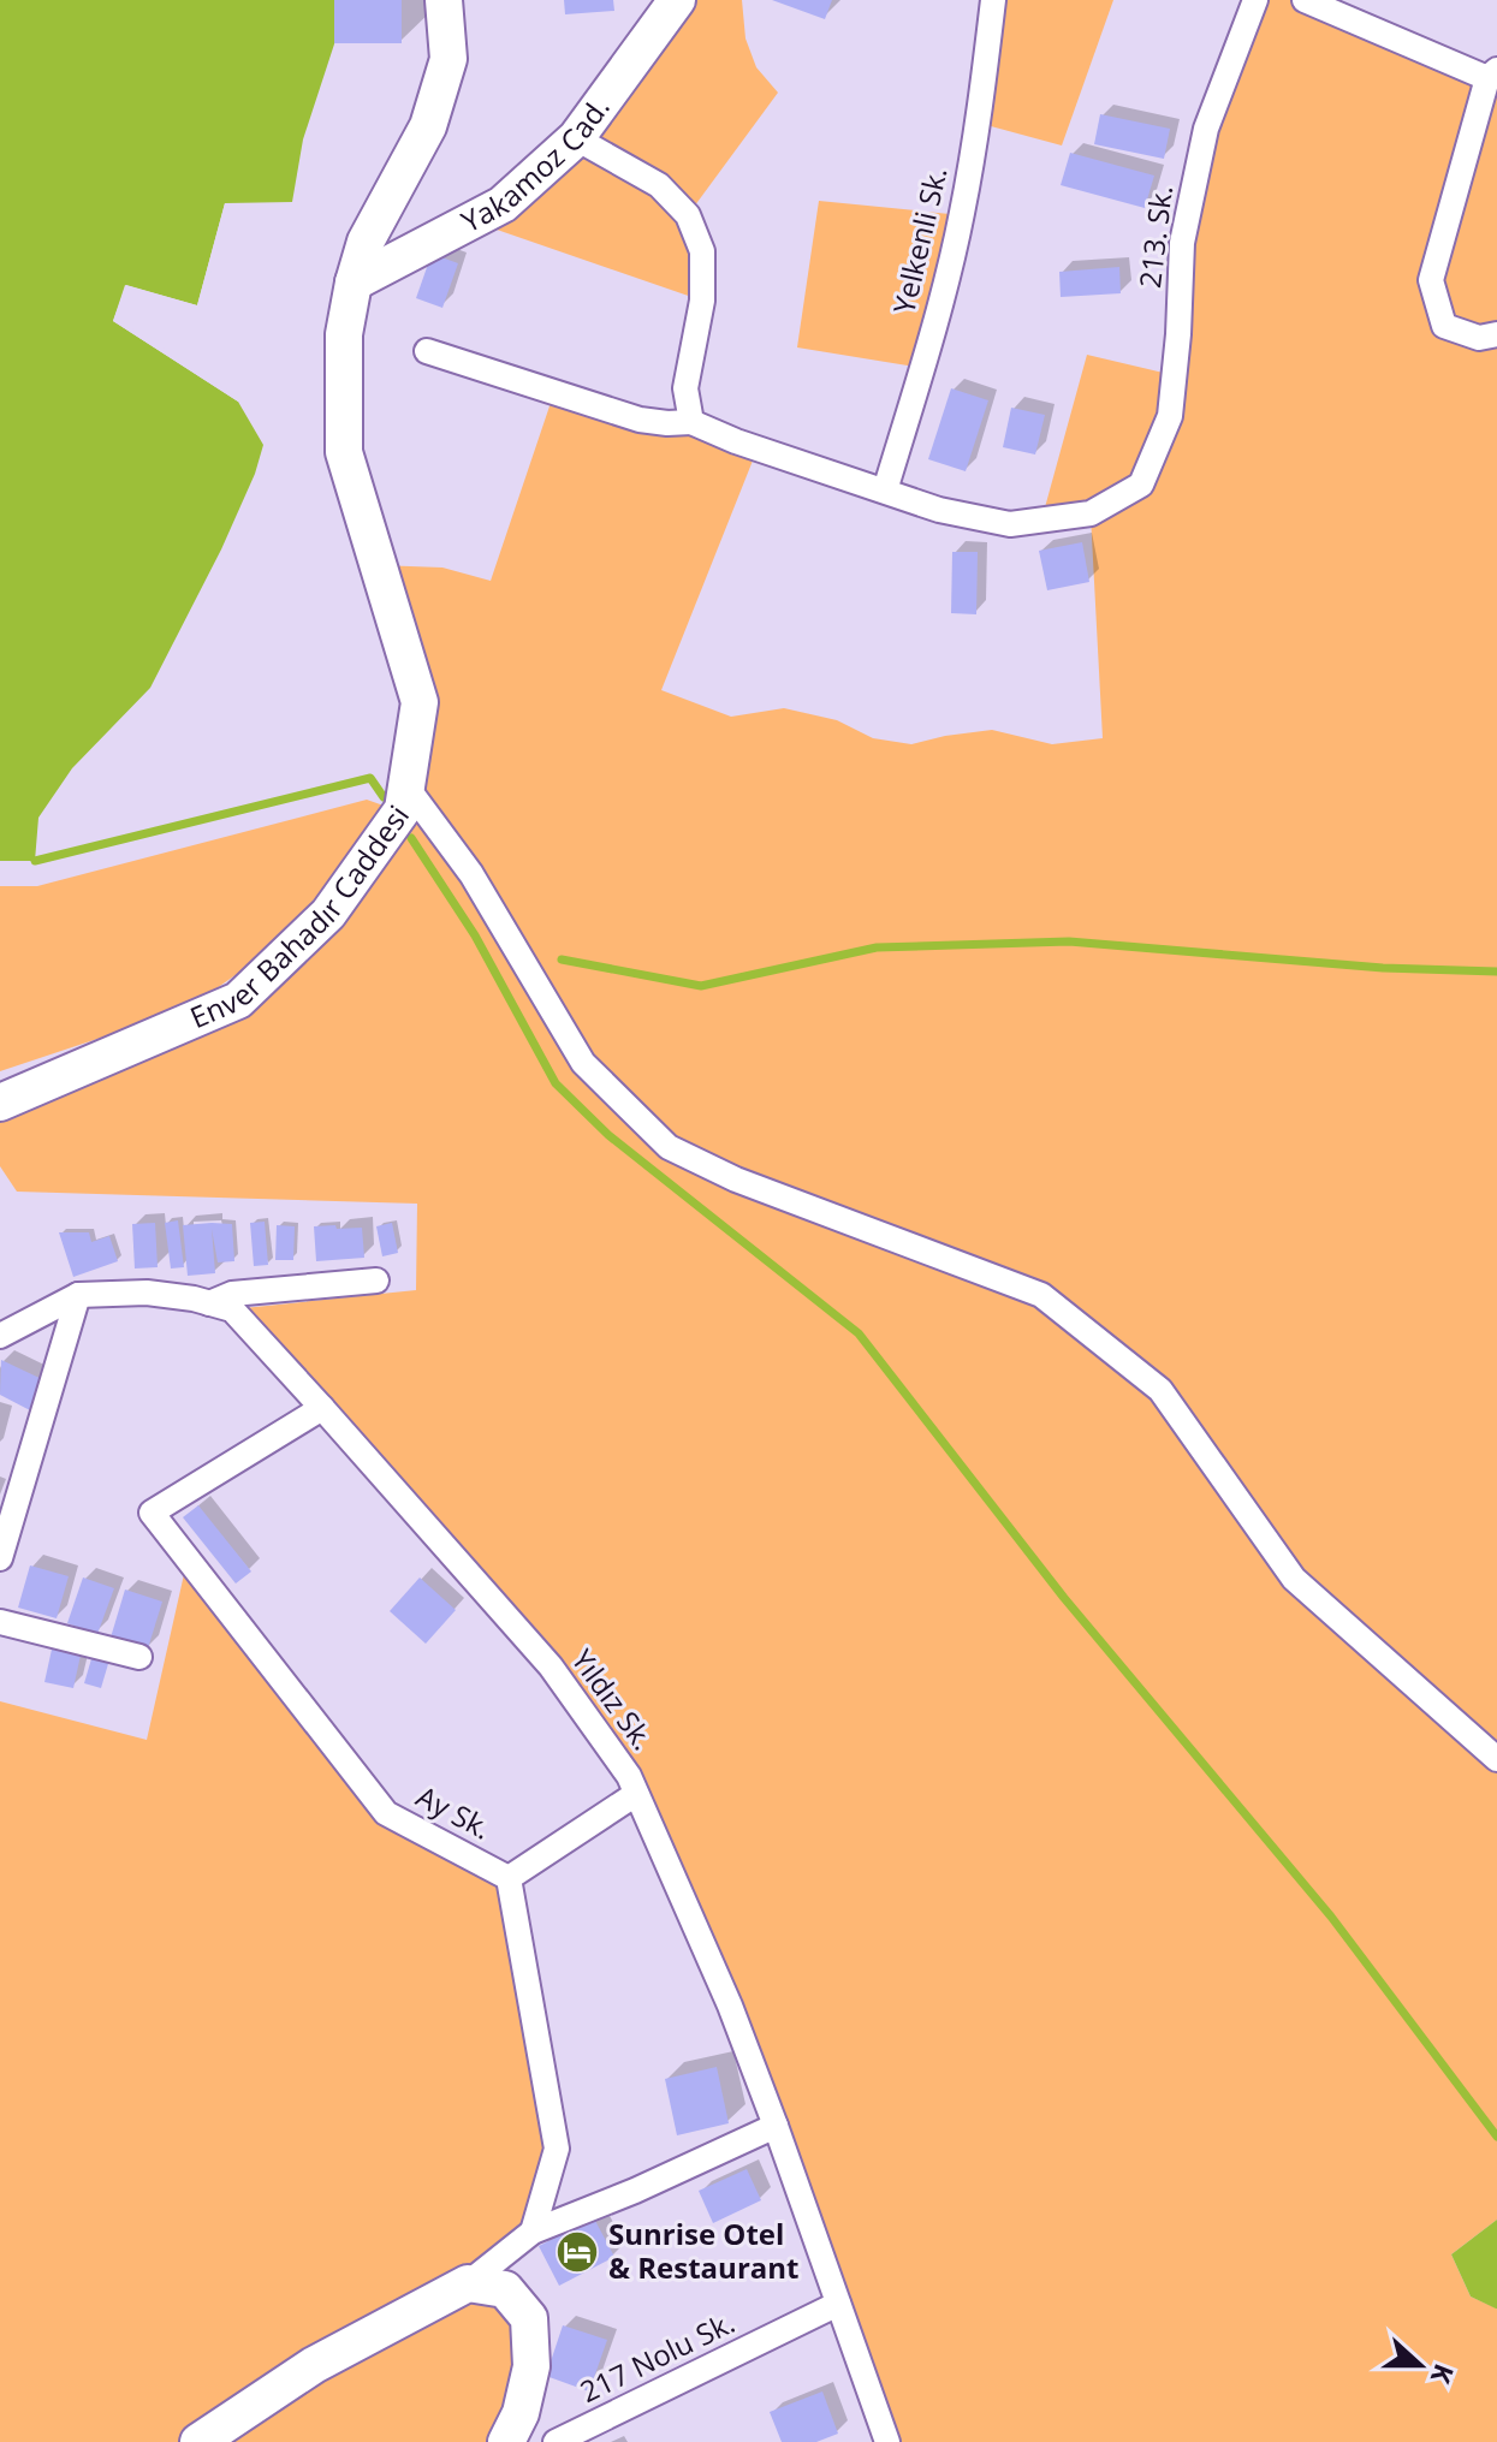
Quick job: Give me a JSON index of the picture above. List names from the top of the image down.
{
  "streets": {
    "main road": ["Yakamoz Cad.", "Enver Bahadır Caddesi"],
    "street": [
      "213. Sk.",
      "Yelkenli Sk.",
      "Yıldız Sk.",
      "Ay Sk.",
      "217 Nolu Sk."
    ]
  },
  "crossings": [
    ["Yakamoz Cad.", "Enver Bahadır Caddesi"],
    ["213. Sk.", "Yelkenli Sk."],
    ["Yıldız Sk.", "Ay Sk."],
    ["Yıldız Sk.", "217 Nolu Sk."]
  ],
  "places": {
    "hotel": ["Sunrise Otel & Restaurant"]
  },
  "north": "right"
}
